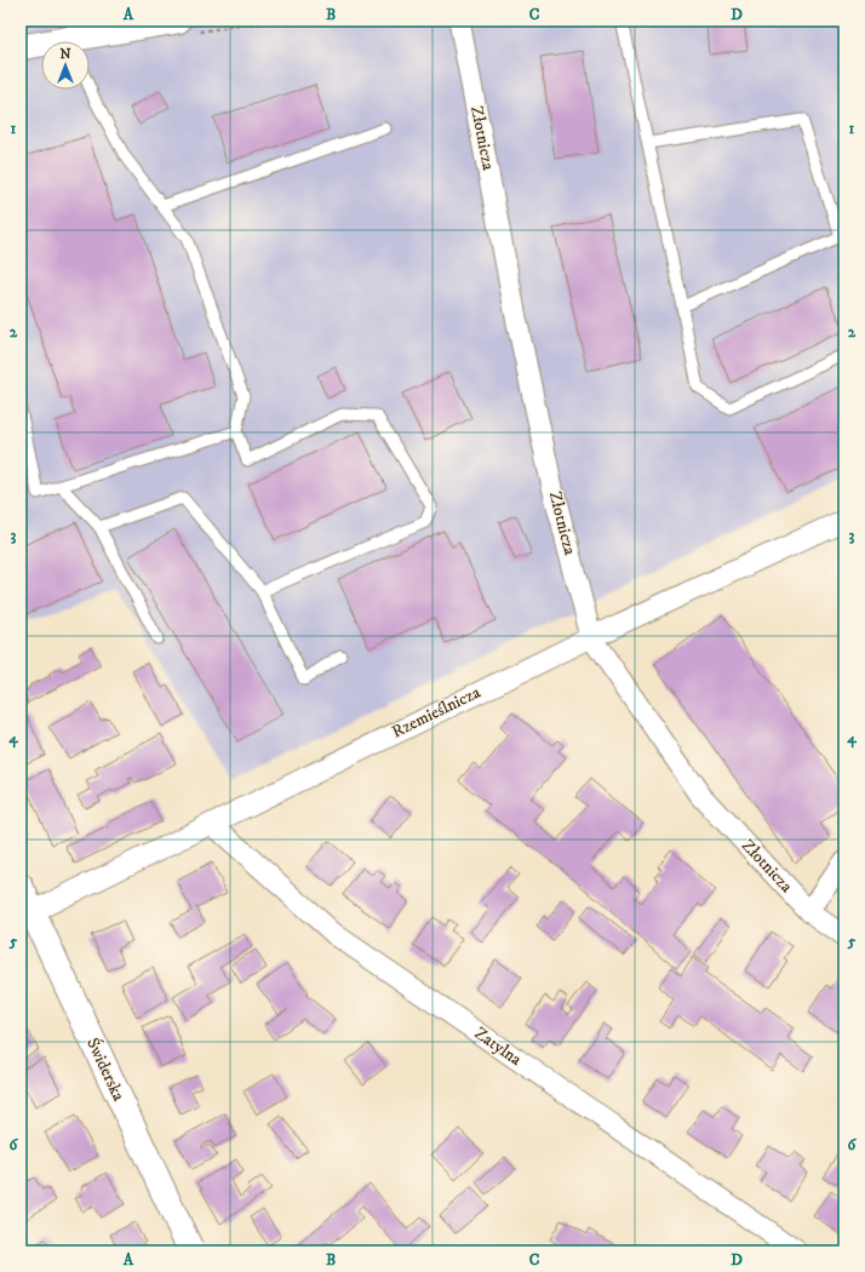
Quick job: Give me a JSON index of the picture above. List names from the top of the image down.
{
  "streets": {
    "street": [
      "Złotnicza",
      "Rzemieślnicza",
      "Zatylna",
      "Świderska"
    ]
  },
  "crossings": [
    ["Złotnicza", "Rzemieślnicza"],
    ["Rzemieślnicza", "Zatylna"],
    ["Rzemieślnicza", "Świderska"]
  ],
  "north": "top",
  "grid": {
    "columns": [
      "A",
      "B",
      "C",
      "D"
    ],
    "rows": [
      "1",
      "2",
      "3",
      "4",
      "5",
      "6"
    ]
  }
}
